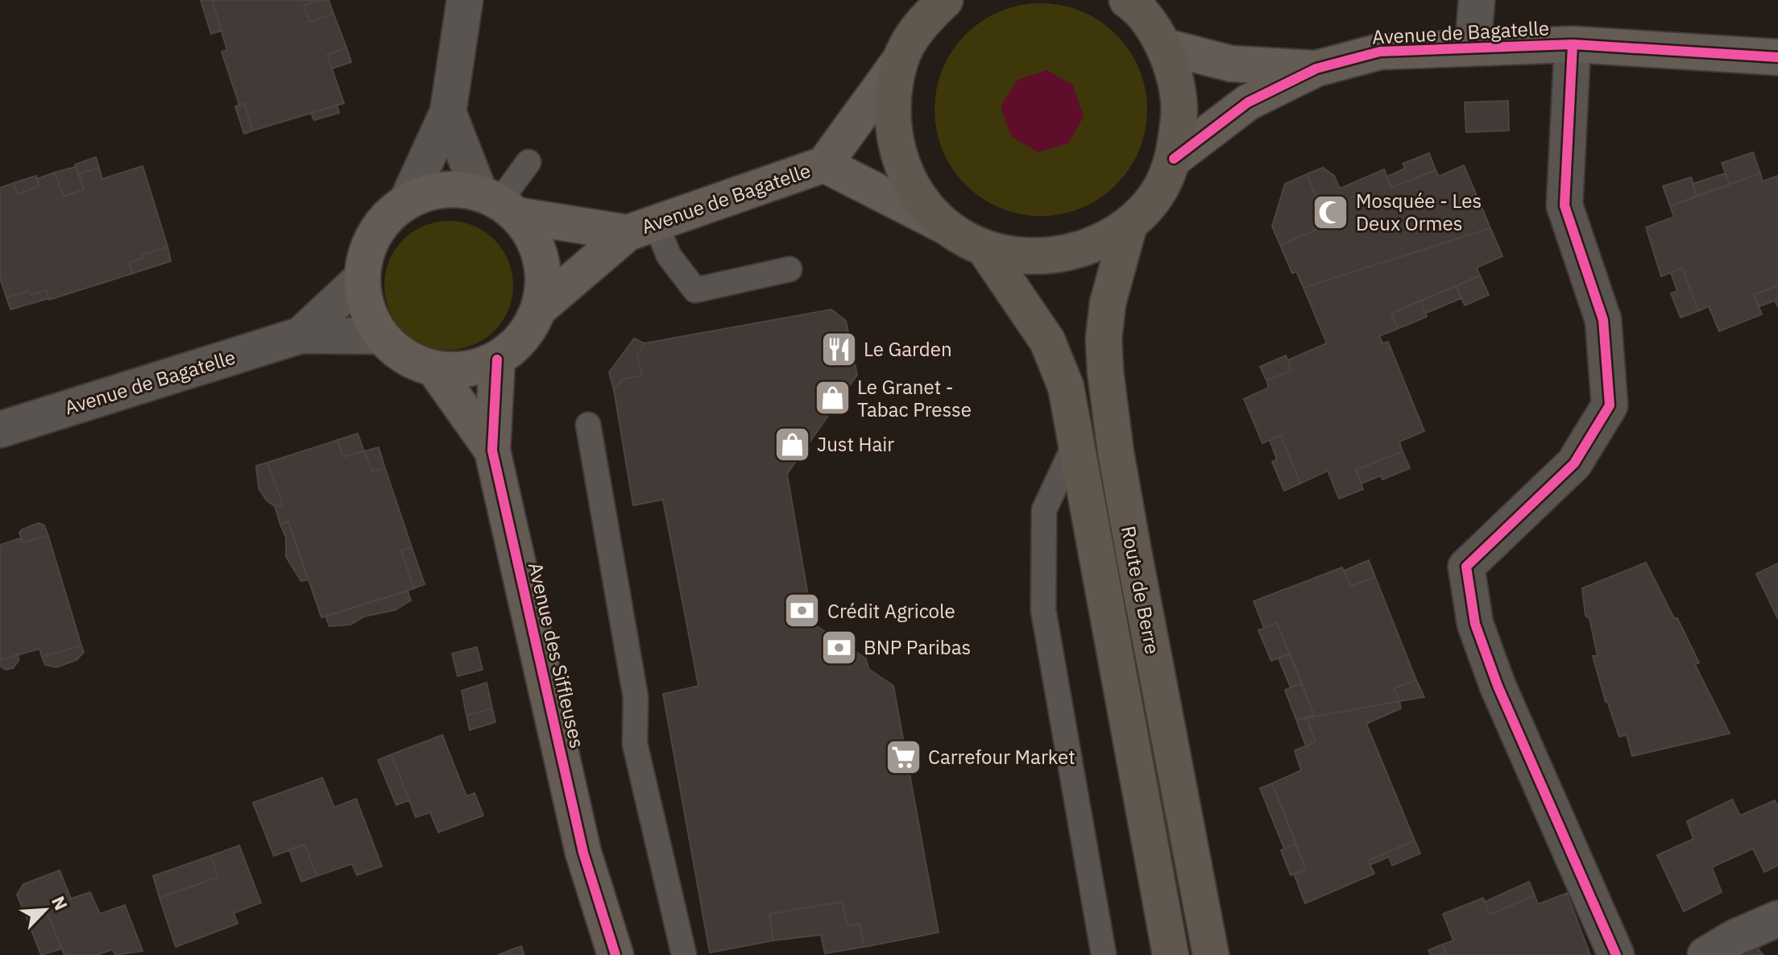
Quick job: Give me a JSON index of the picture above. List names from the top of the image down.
{
  "streets": {
    "main road": ["Route de Berre"],
    "street": ["Avenue de Bagatelle", "Avenue des Siffleuses"]
  },
  "crossings": [
    ["Avenue de Bagatelle", "Avenue des Siffleuses"]
  ],
  "places": {
    "mosque": ["Mosquée - Les Deux Ormes"],
    "restaurant": ["Le Garden"],
    "shop": ["Le Granet - Tabac Presse", "Just Hair"],
    "bank": ["Crédit Agricole", "BNP Paribas"],
    "supermarket": ["Carrefour Market"]
  },
  "north": "top right"
}
